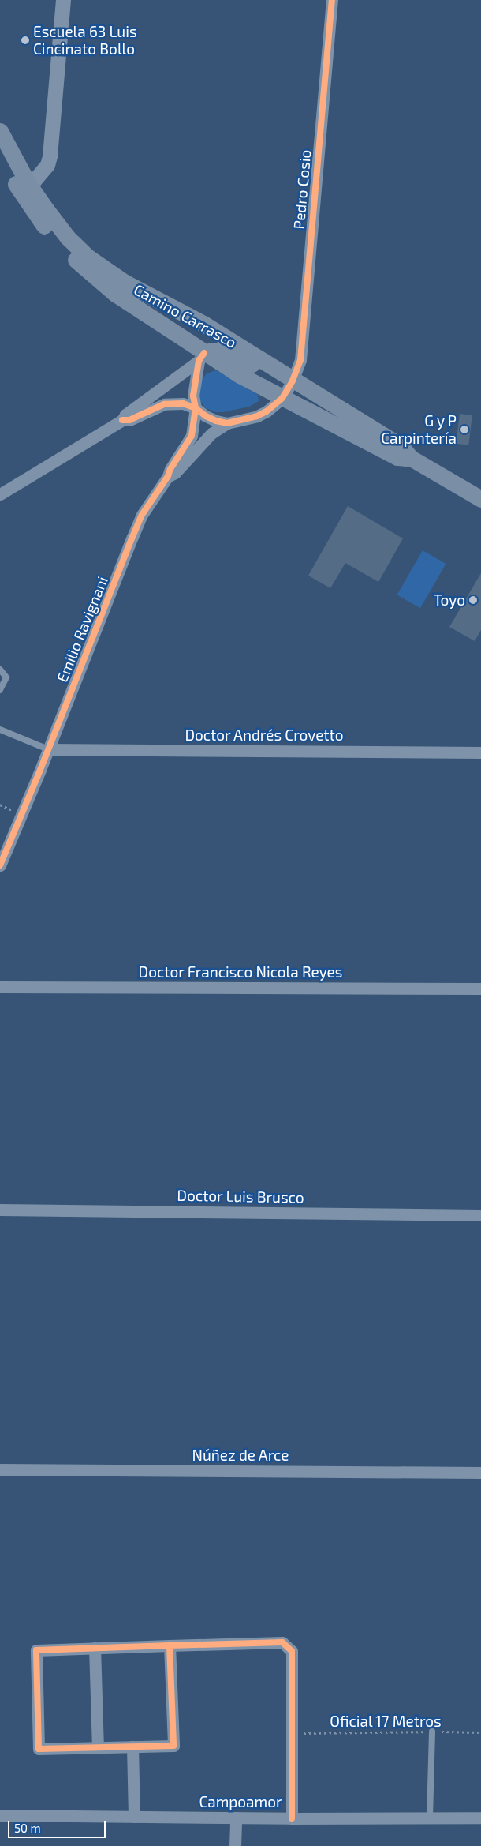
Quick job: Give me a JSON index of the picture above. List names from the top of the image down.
{
  "streets": {
    "main road": ["Camino Carrasco"],
    "street": [
      "Pedro Cosio",
      "Emilio Ravignani",
      "Doctor Andrés Crovetto",
      "Doctor Francisco Nicola Reyes",
      "Doctor Luis Brusco",
      "Núñez de Arce",
      "Campoamor"
    ],
    "path": ["Oficial 17 Metros"]
  },
  "crossings": [
    ["Pedro Cosio", "Camino Carrasco"],
    ["Pedro Cosio", "Emilio Ravignani"],
    ["Camino Carrasco", "Emilio Ravignani"],
    ["Emilio Ravignani", "Doctor Andrés Crovetto"]
  ],
  "places": ["Escuela 63 Luis Cincinato Bollo", "G y P Carpintería", "Toyo"],
  "scale_bar": "50 m"
}
